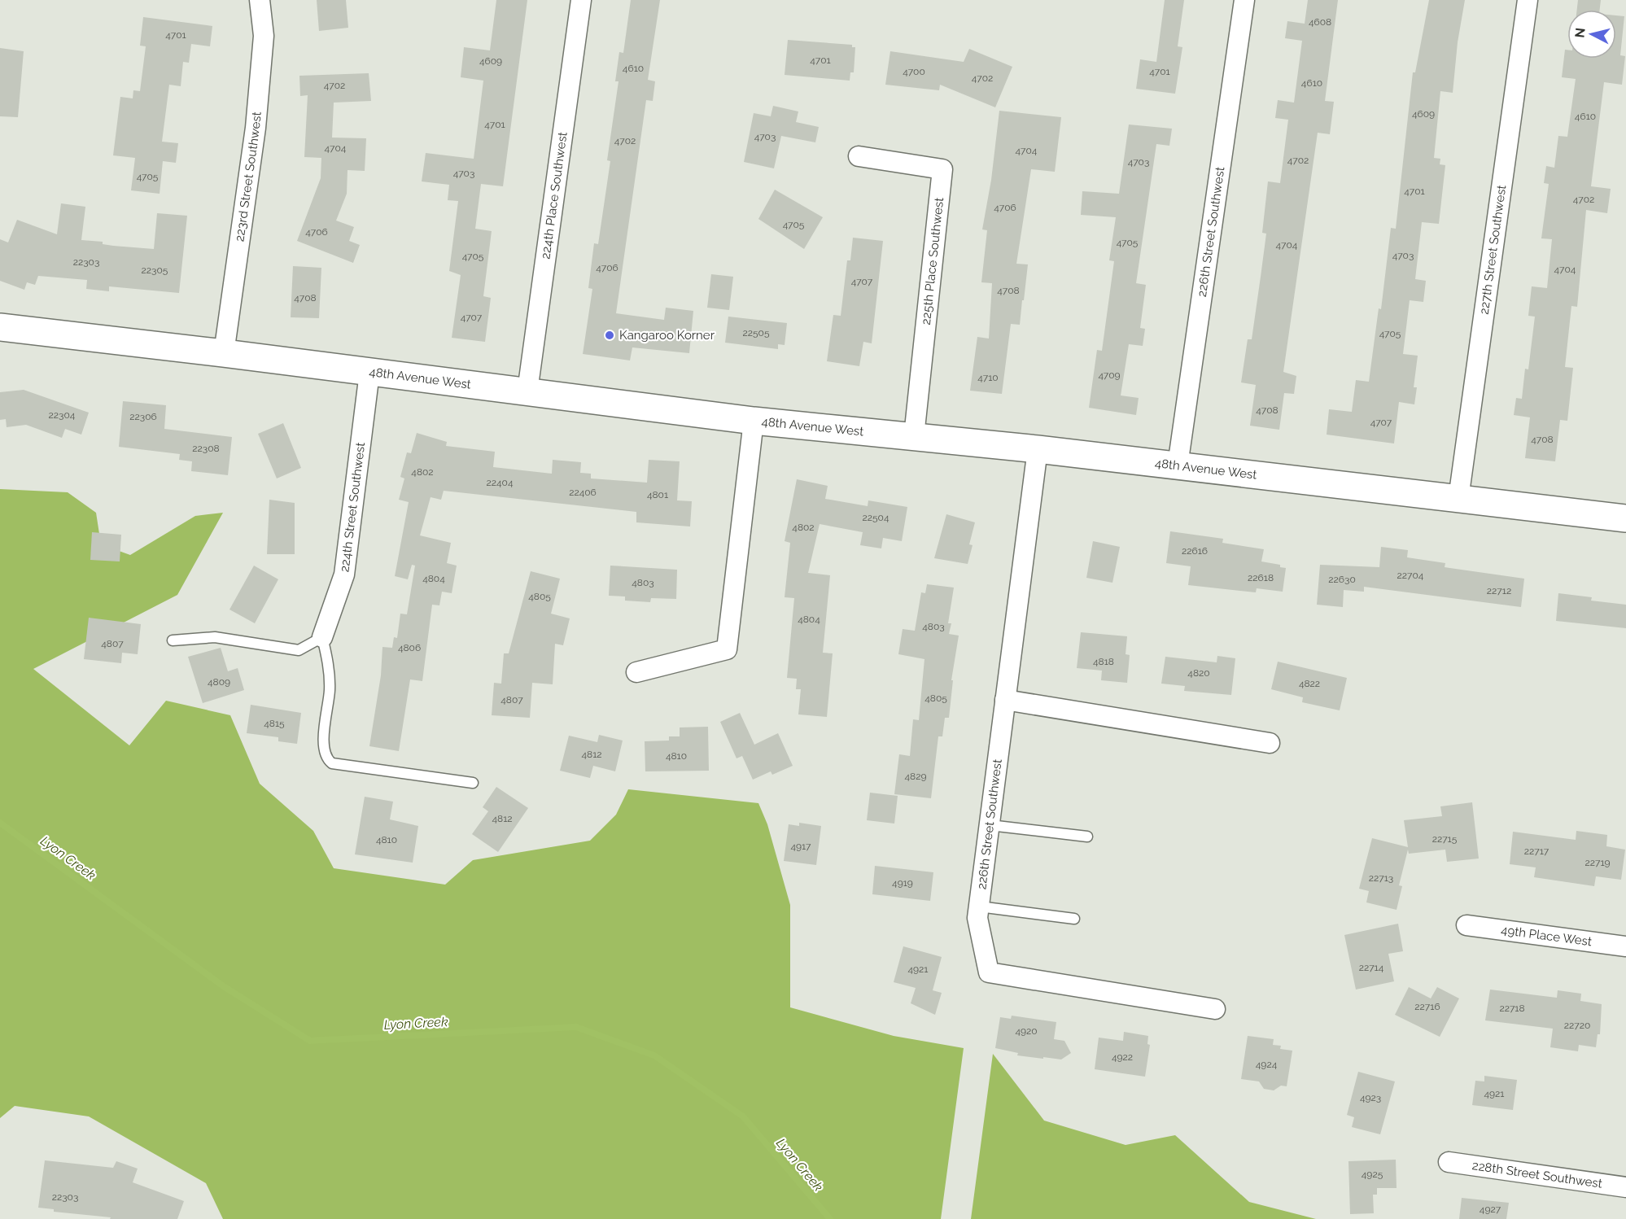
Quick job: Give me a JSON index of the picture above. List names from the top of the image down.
{
  "streets": {
    "main road": ["48th Avenue West"],
    "street": [
      "223rd Street Southwest",
      "224th Place Southwest",
      "226th Street Southwest",
      "227th Street Southwest",
      "225th Place Southwest",
      "224th Street Southwest",
      "49th Place West",
      "228th Street Southwest"
    ]
  },
  "crossings": [
    ["223rd Street Southwest", "48th Avenue West"],
    ["224th Place Southwest", "48th Avenue West"],
    ["226th Street Southwest", "48th Avenue West"],
    ["227th Street Southwest", "48th Avenue West"],
    ["225th Place Southwest", "48th Avenue West"],
    ["48th Avenue West", "224th Street Southwest"]
  ],
  "water": ["Lyon Creek"],
  "places": ["Kangaroo Korner"],
  "house_numbers": [
    "4608",
    "4701",
    "4701",
    "4609",
    "4610",
    "4700",
    "4701",
    "4702",
    "4610",
    "4702",
    "4609",
    "4610",
    "4701",
    "4703",
    "4702",
    "4704",
    "4704",
    "4702",
    "4703",
    "4703",
    "4705",
    "4701",
    "4702",
    "4706",
    "4705",
    "4706",
    "4705",
    "4704",
    "4703",
    "4705",
    "22303",
    "4706",
    "4704",
    "22305",
    "4707",
    "4708",
    "4708",
    "4707",
    "22505",
    "4705",
    "4709",
    "4710",
    "4708",
    "22304",
    "22306",
    "4707",
    "4708",
    "22308",
    "4802",
    "22404",
    "22406",
    "4801",
    "22504",
    "4802",
    "22616",
    "22704",
    "22618",
    "4804",
    "22630",
    "4803",
    "22712",
    "4805",
    "4804",
    "4803",
    "4807",
    "4806",
    "4818",
    "4820",
    "4809",
    "4822",
    "4805",
    "4807",
    "4815",
    "4812",
    "4810",
    "4829",
    "4812",
    "22715",
    "4810",
    "4917",
    "22717",
    "22719",
    "22713",
    "4919",
    "22714",
    "4921",
    "22716",
    "22718",
    "22720",
    "4920",
    "4922",
    "4924",
    "4921",
    "4923",
    "4925",
    "22303",
    "4927"
  ],
  "north": "left"
}
